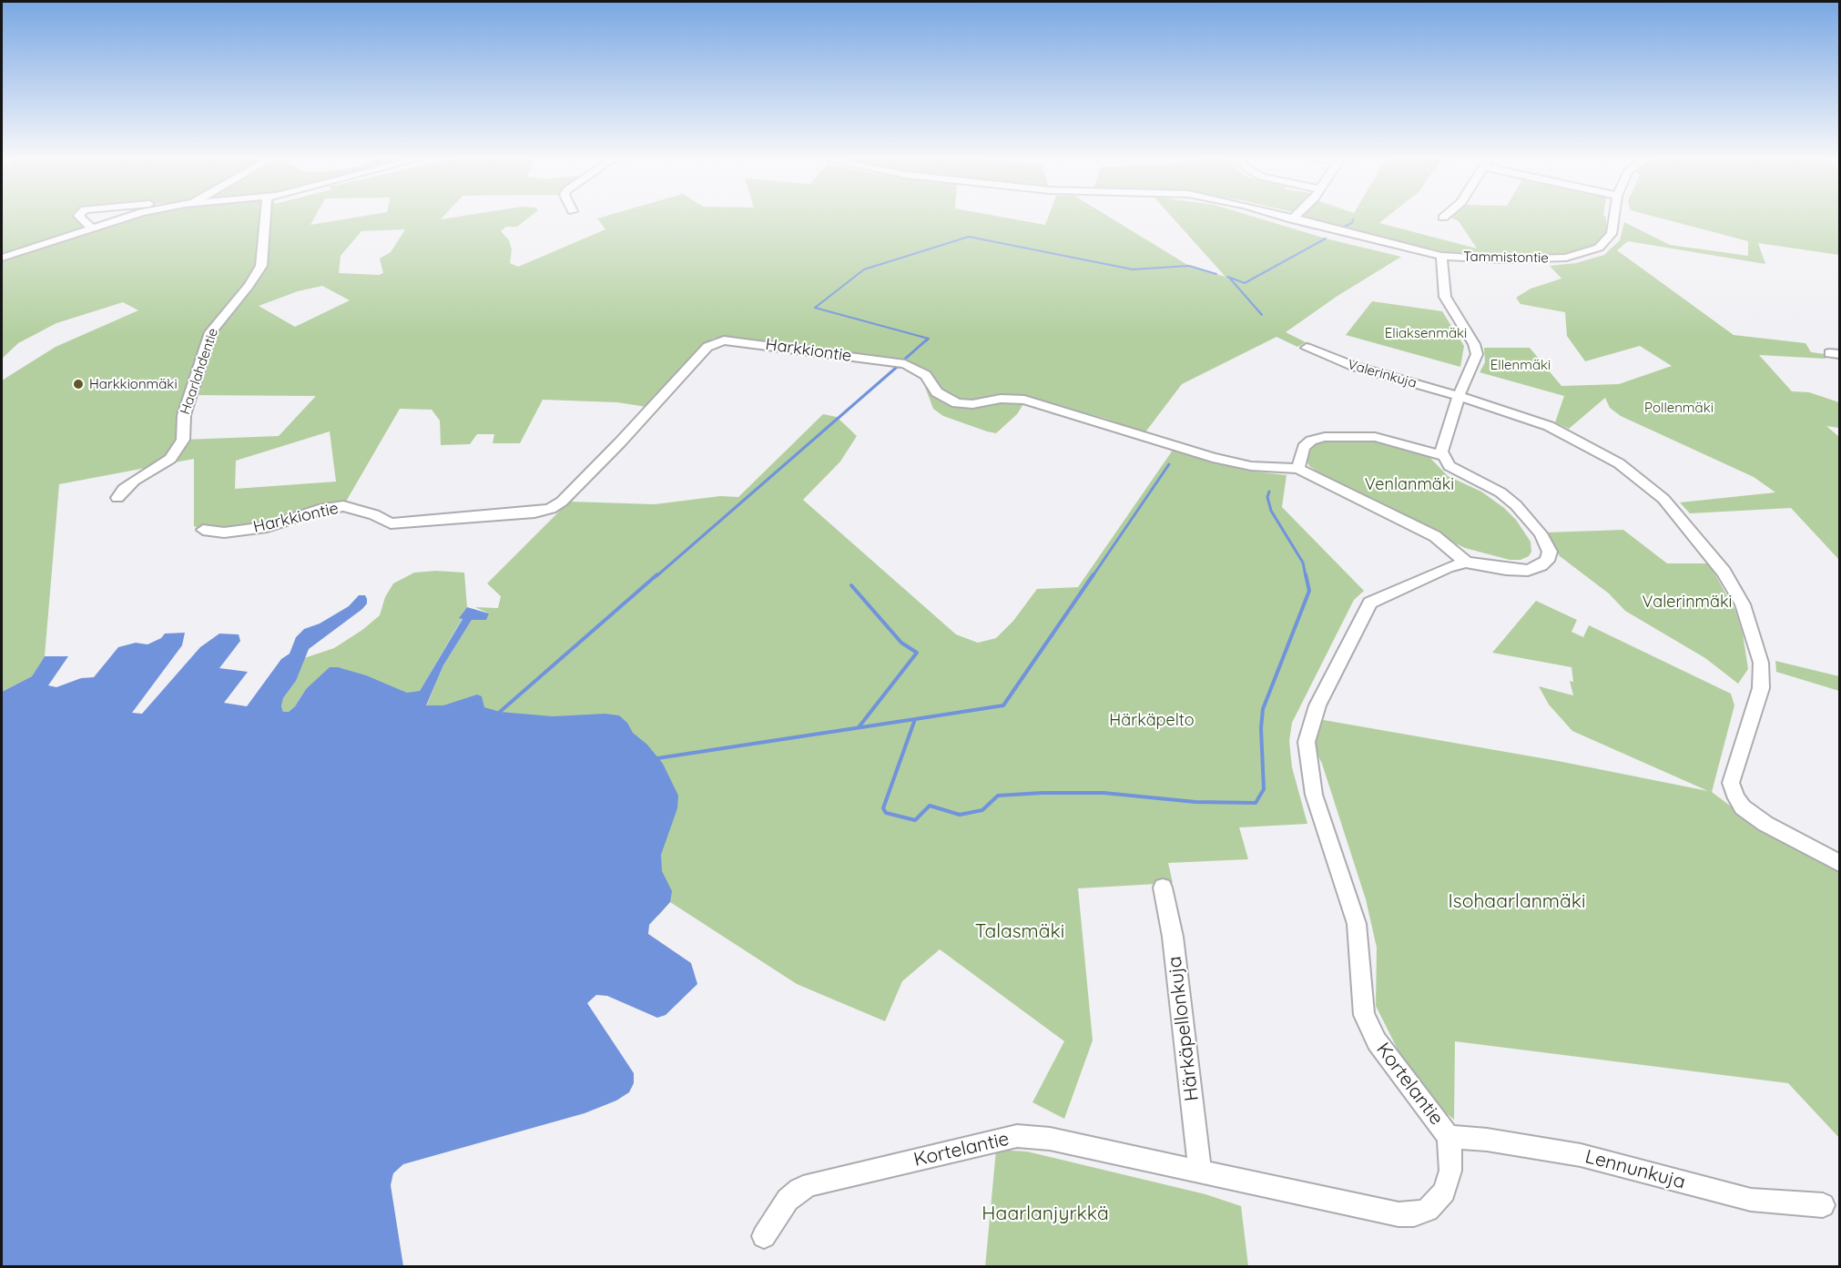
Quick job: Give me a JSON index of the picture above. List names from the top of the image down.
{
  "streets": {
    "street": [
      "Tammistontie",
      "Harkkiontie",
      "Haarlahdentie",
      "Valerinkuja",
      "Härkäpellonkuja",
      "Kortelantie",
      "Lennunkuja"
    ]
  },
  "crossings": [
    ["Härkäpellonkuja", "Kortelantie"],
    ["Kortelantie", "Lennunkuja"]
  ],
  "parks": [
    "Eliaksenmäki",
    "Ellenmäki",
    "Pollenmäki",
    "Venlanmäki",
    "Valerinmäki",
    "Härkäpelto",
    "Isohaarlanmäki",
    "Talasmäki",
    "Haarlanjyrkkä"
  ],
  "places": ["Harkkionmäki"]
}
